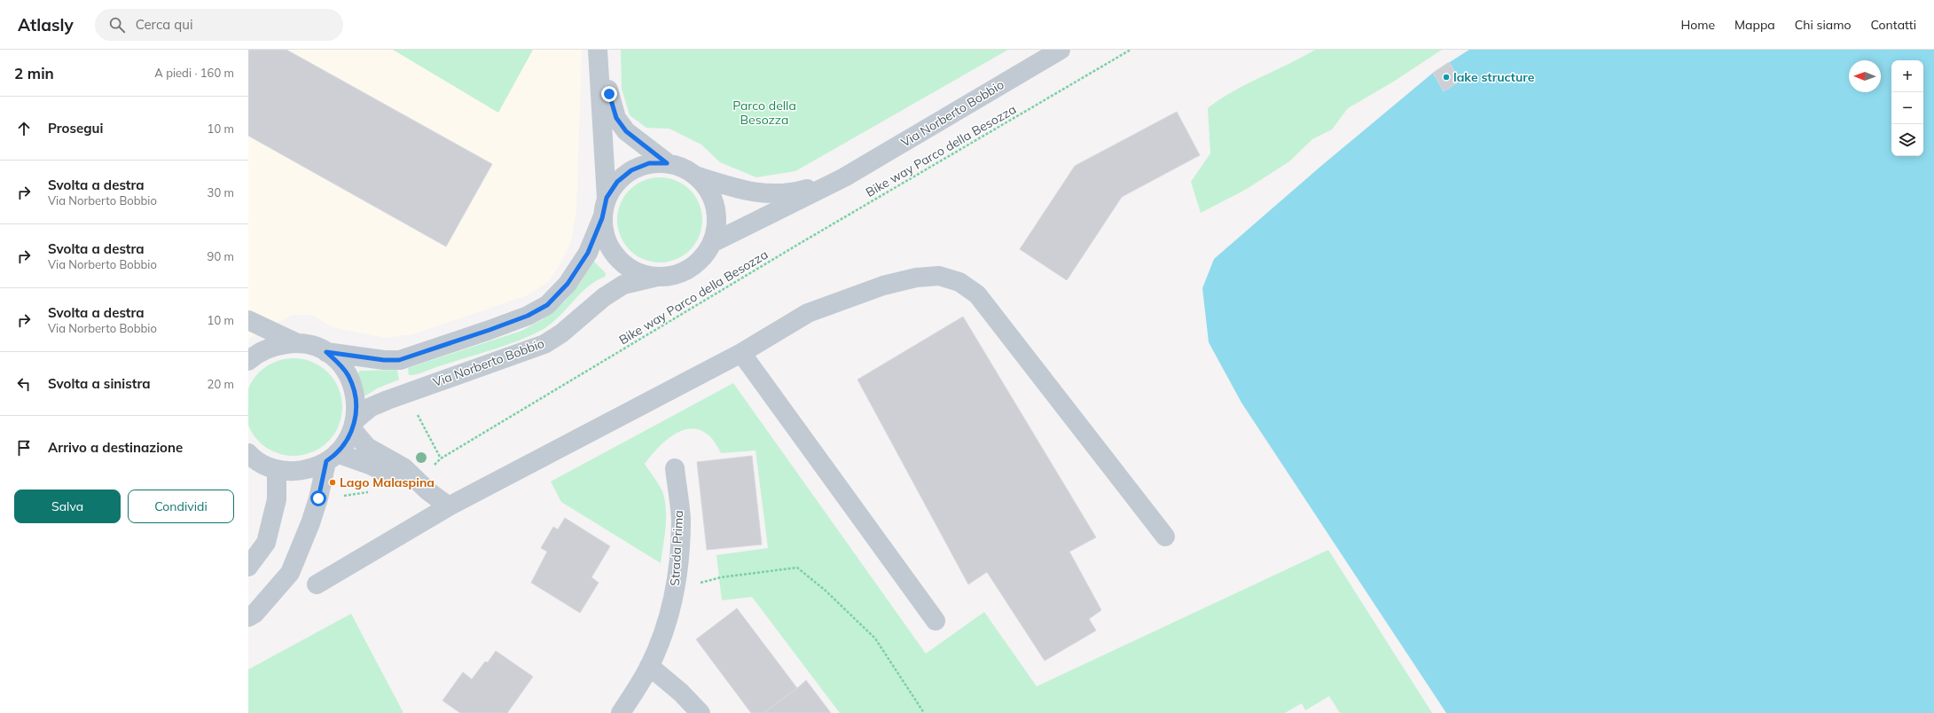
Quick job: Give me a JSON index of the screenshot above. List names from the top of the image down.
{
  "streets": {
    "street": ["Via Norberto Bobbio", "Strada Prima"],
    "path": ["Bike way Parco della Besozza"]
  },
  "parks": ["Parco della Besozza"],
  "places": ["lake structure", "Lago Malaspina"],
  "north": "left",
  "page": {
    "header": "Atlasly",
    "search": "Cerca qui",
    "nav": [
      "Home",
      "Mappa",
      "Chi siamo",
      "Contatti"
    ],
    "heading": ["2 min", "A piedi · 160 m"],
    "map_buttons": ["+", "−"],
    "list": [
      ["Prosegui", "10 m"],
      ["Svolta a destra", "Via Norberto Bobbio", "30 m"],
      ["Svolta a destra", "Via Norberto Bobbio", "90 m"],
      ["Svolta a destra", "Via Norberto Bobbio", "10 m"],
      ["Svolta a sinistra", "20 m"],
      "Arrivo a destinazione"
    ],
    "buttons": ["Salva", "Condividi"]
  }
}
